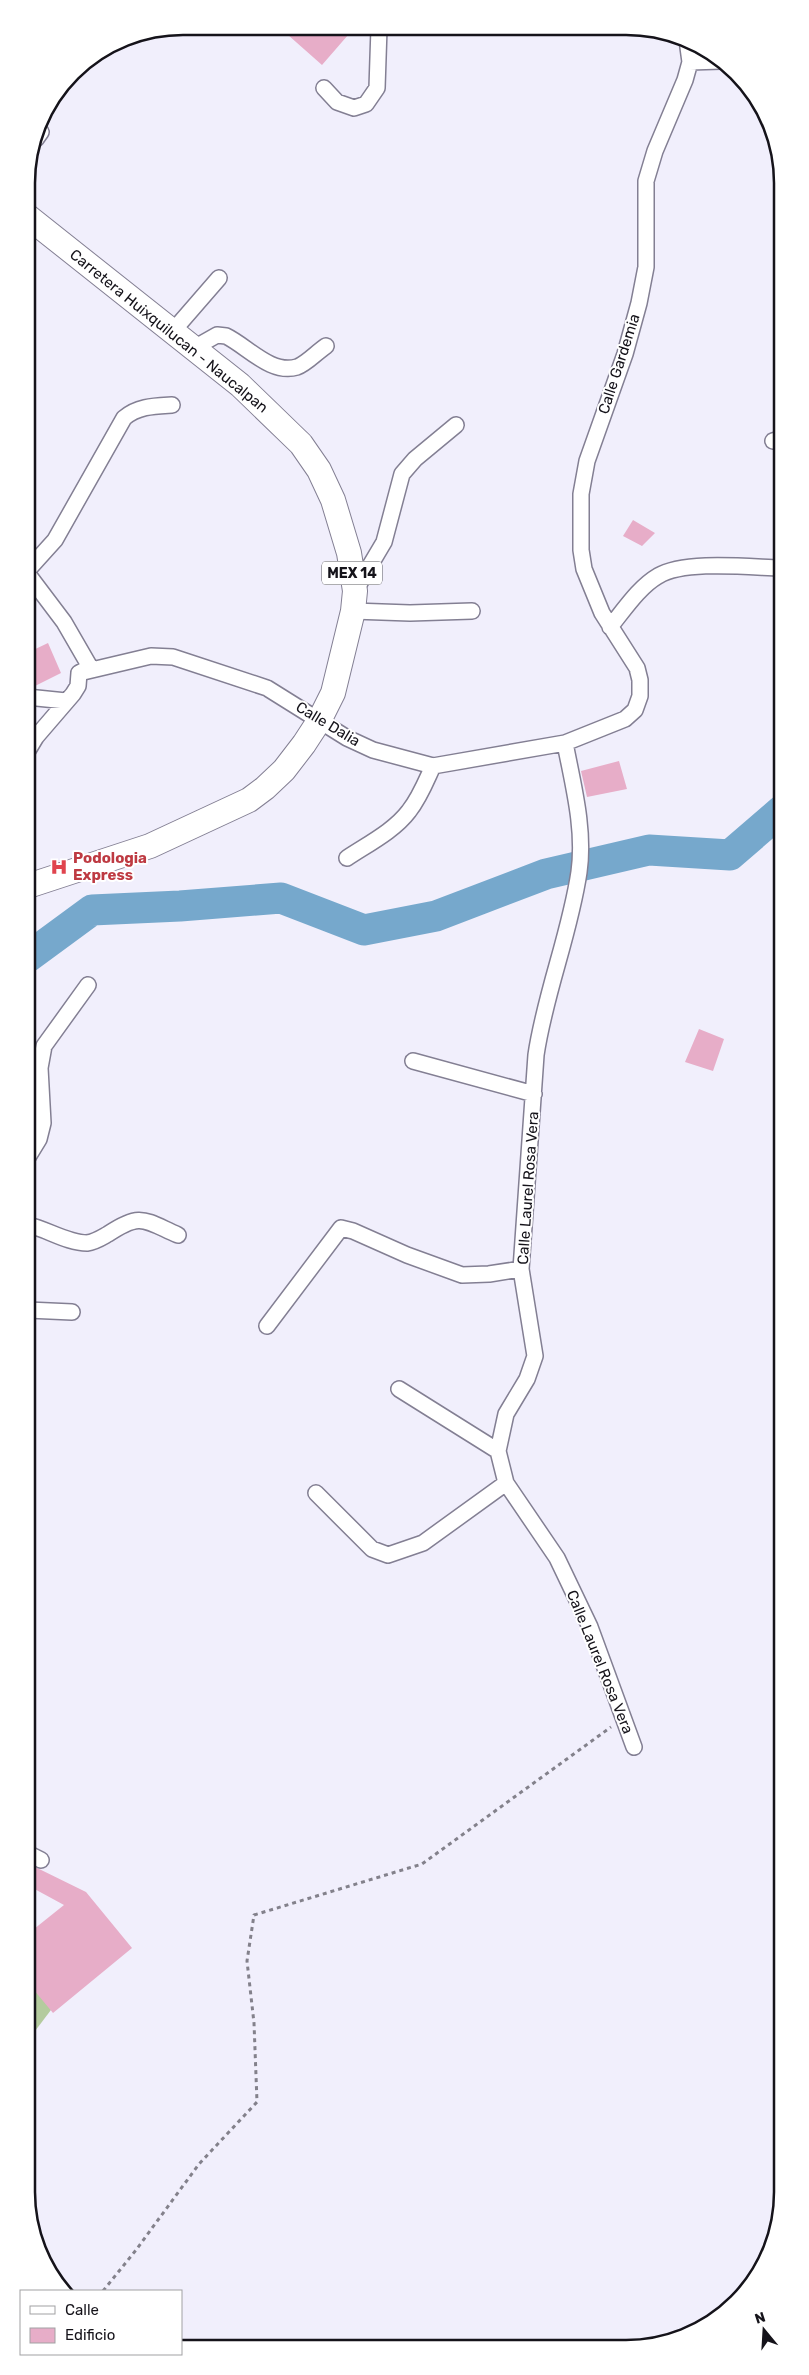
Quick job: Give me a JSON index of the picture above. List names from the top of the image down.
{
  "streets": {
    "main road": ["Carretera Huixquilucan - Naucalpan", "MEX 14"],
    "street": ["Calle Gardemia", "Calle Dalia", "Calle Laurel Rosa Vera"]
  },
  "crossings": [
    ["Carretera Huixquilucan - Naucalpan", "Calle Dalia"],
    ["Calle Gardemia", "Calle Dalia"],
    ["Calle Dalia", "Calle Laurel Rosa Vera"]
  ],
  "places": {
    "hospital": ["Podologia Express"]
  },
  "legend": ["Calle", "Edificio"],
  "north": "top"
}
